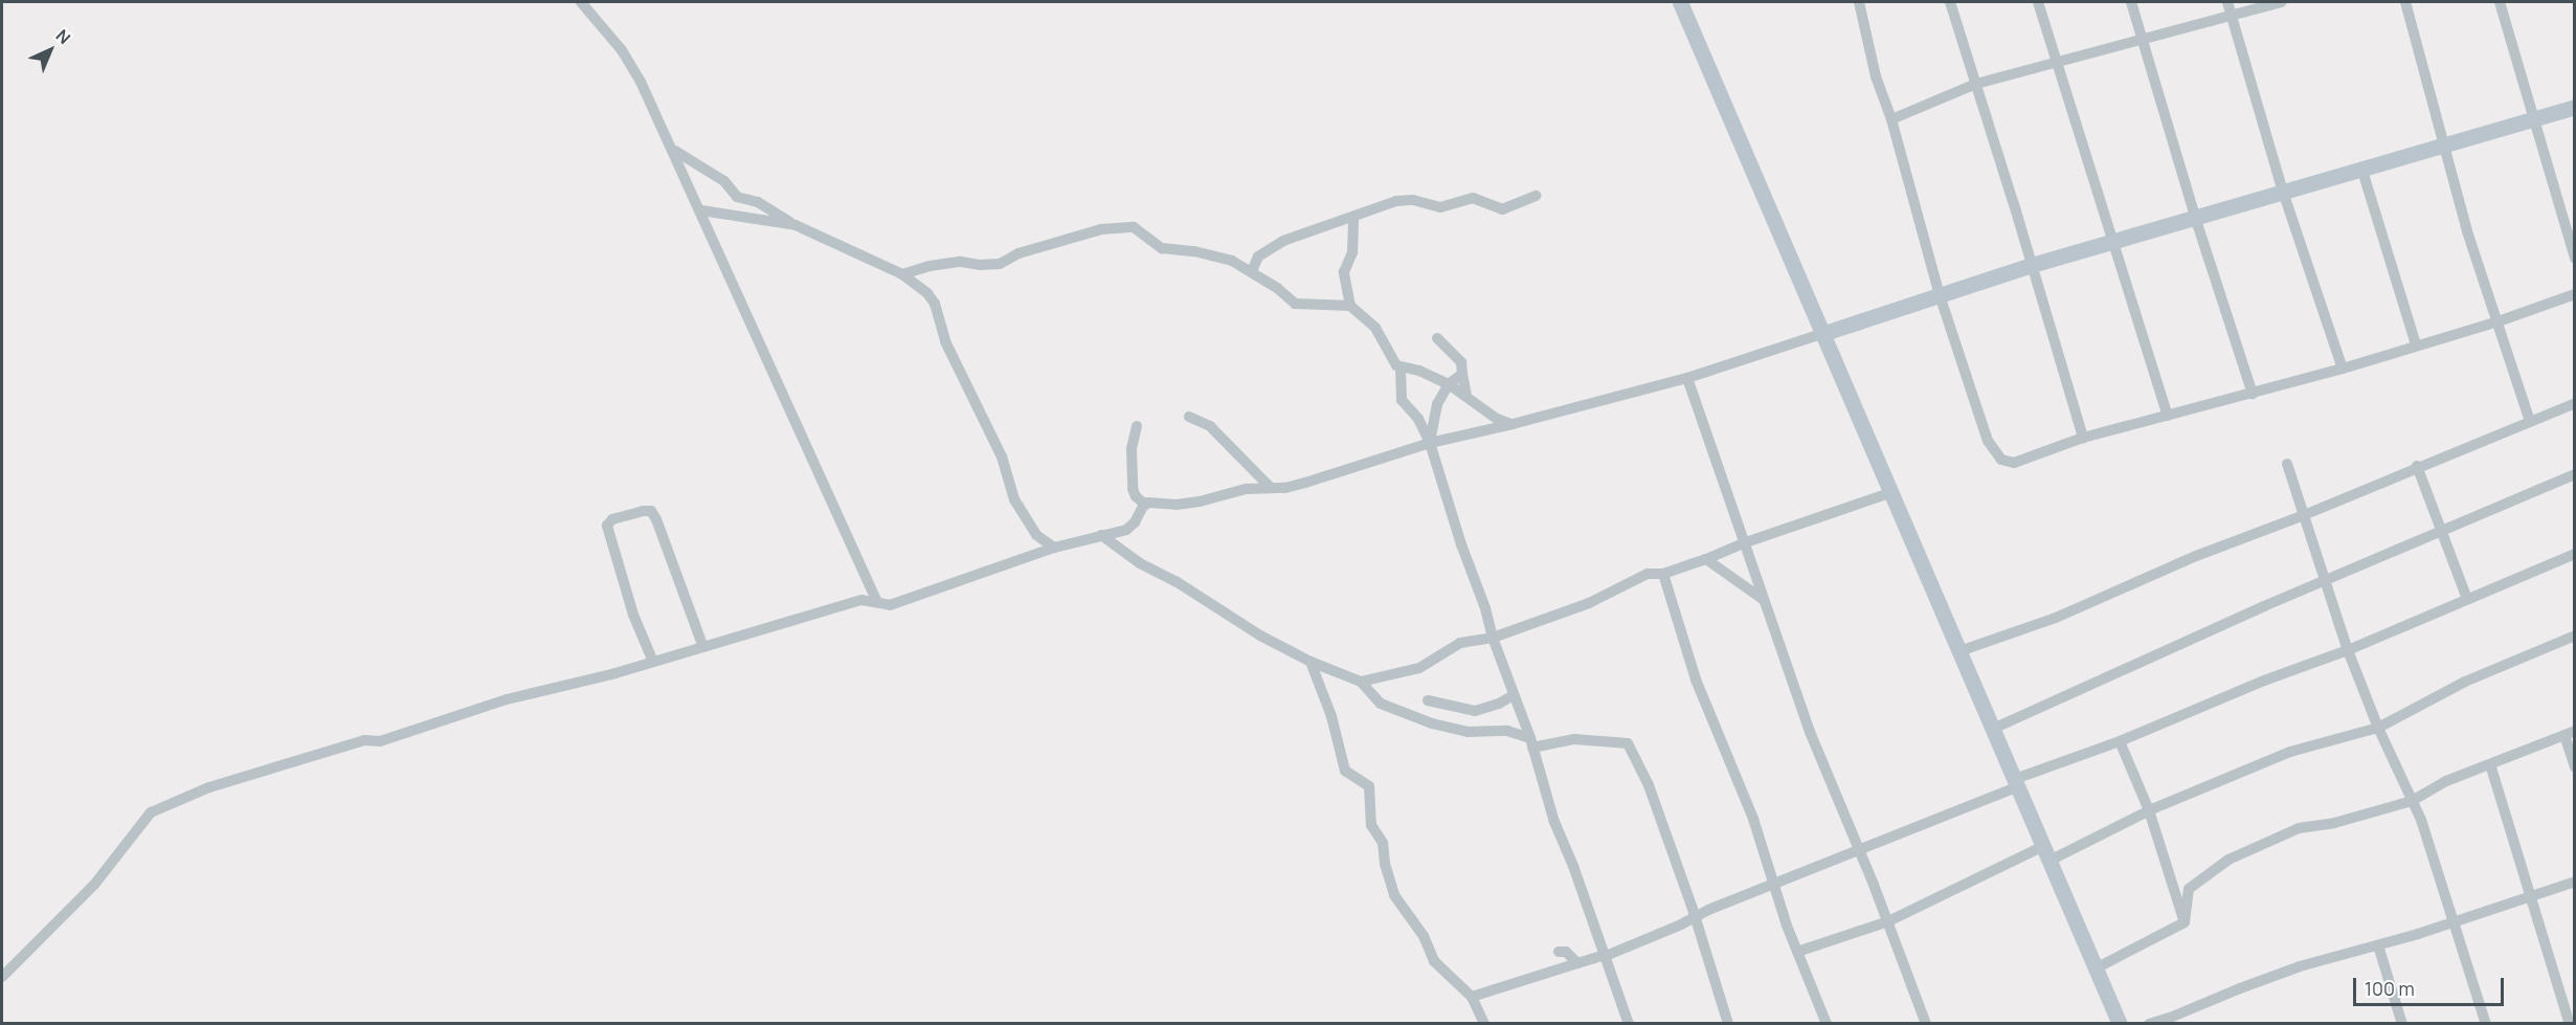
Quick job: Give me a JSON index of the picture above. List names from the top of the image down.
{
  "scale_bar": "100 m",
  "north": "top right"
}
